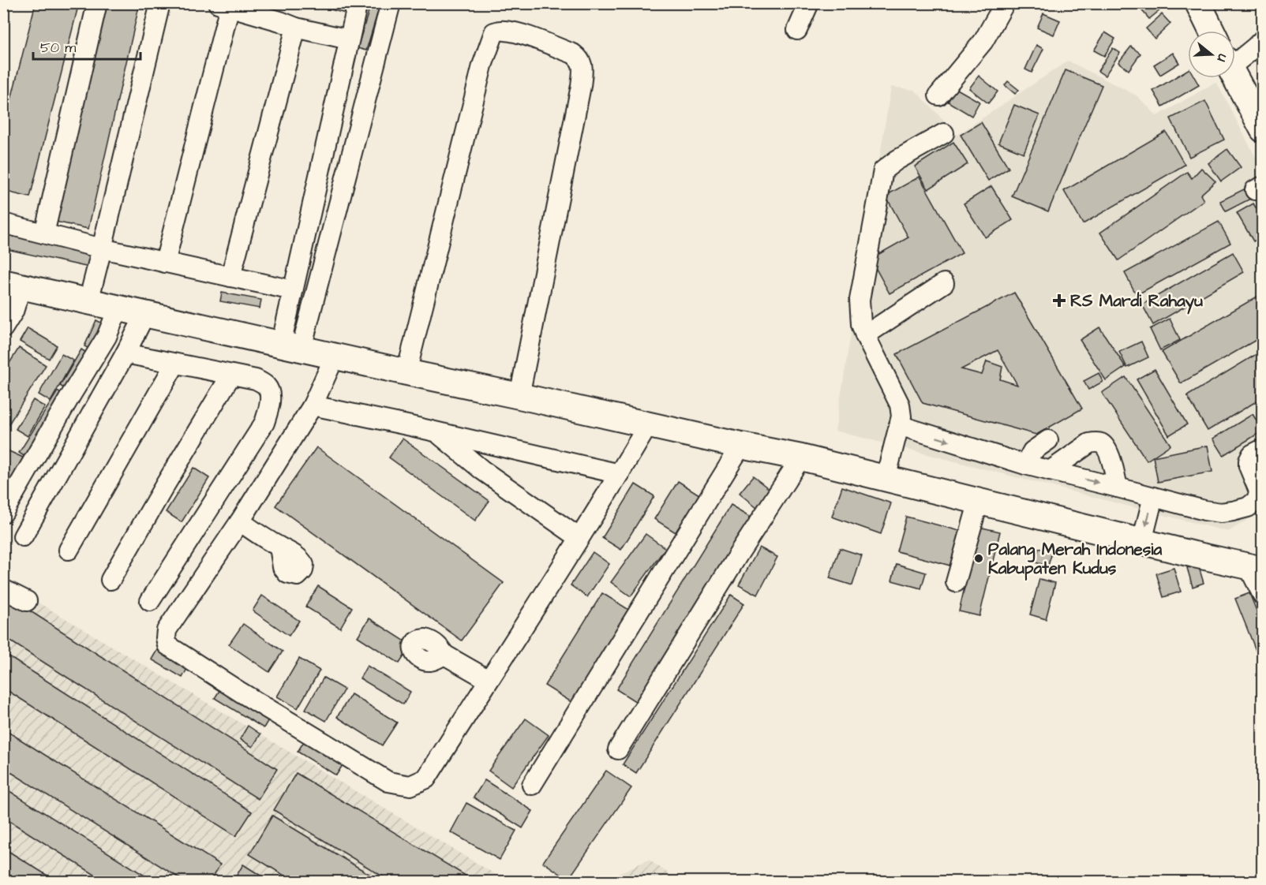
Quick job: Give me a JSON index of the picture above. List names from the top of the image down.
{
  "places": {
    "health": ["RS Mardi Rahayu"],
    "other": ["Palang Merah Indonesia Kabupaten Kudus"]
  },
  "scale_bar": "50 m",
  "north": "right"
}
